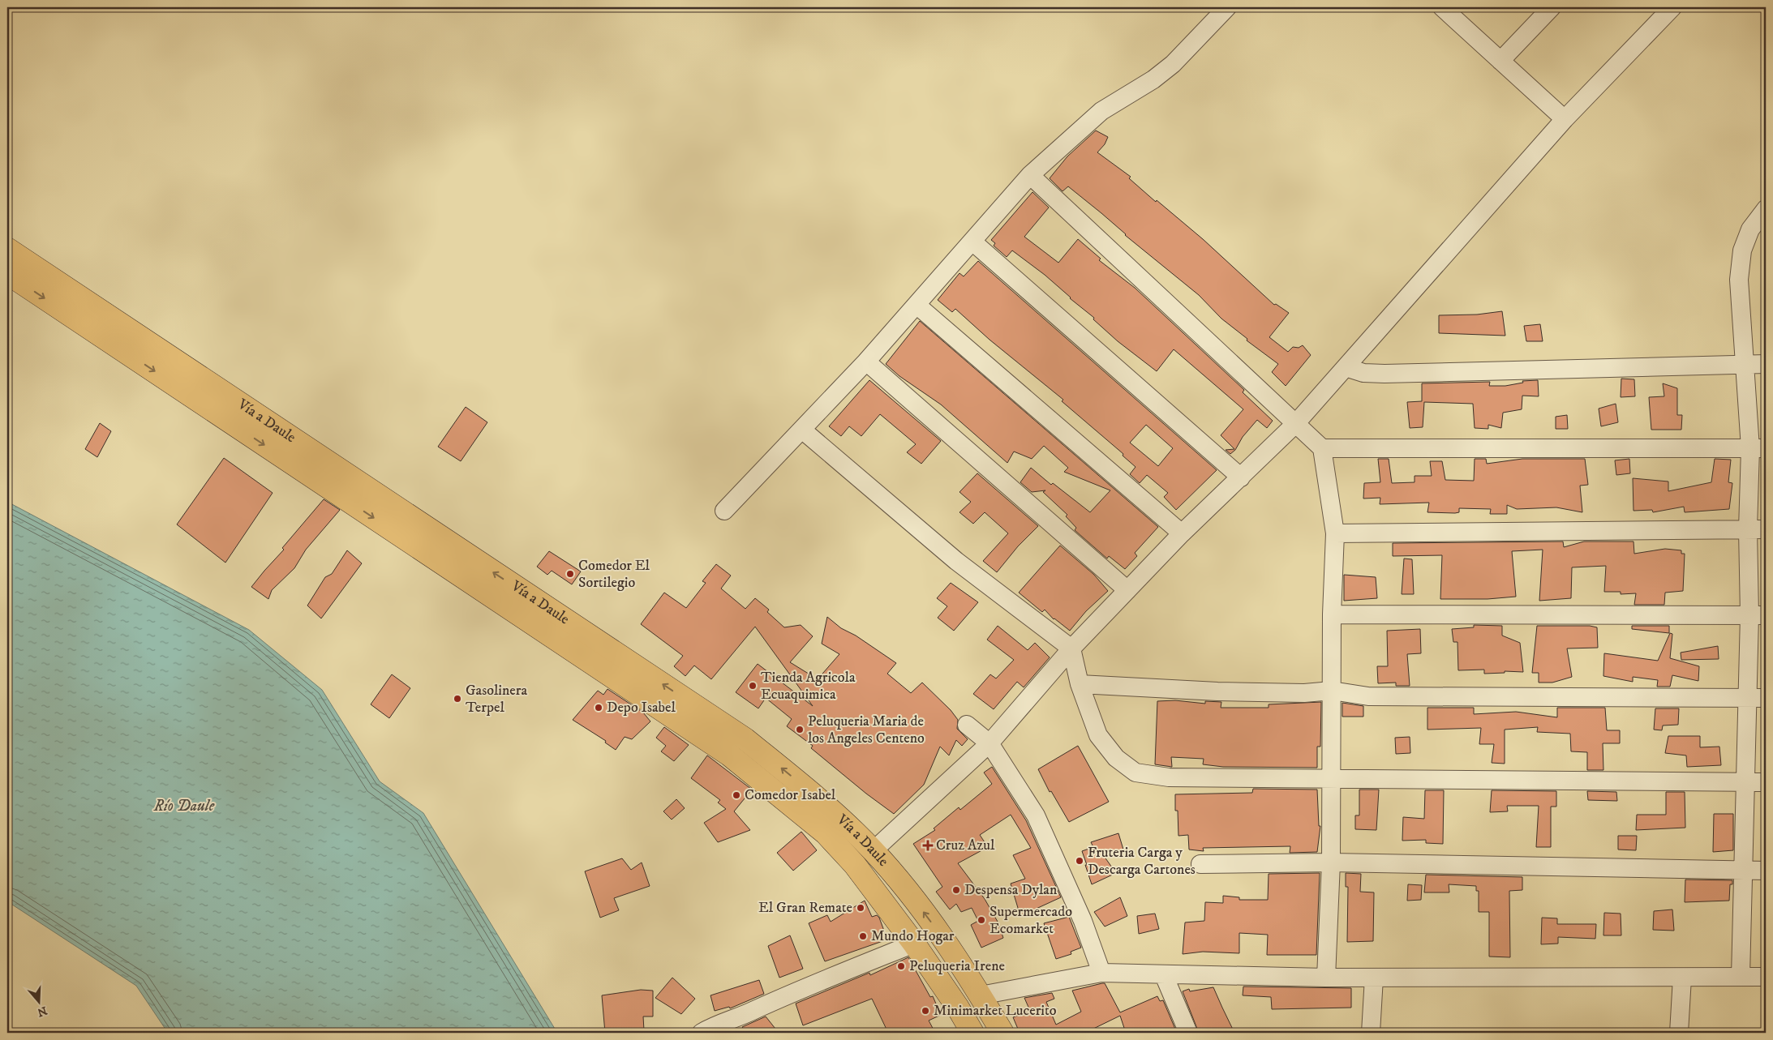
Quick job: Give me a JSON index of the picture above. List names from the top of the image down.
{
  "streets": {
    "highway": ["Vía a Daule"]
  },
  "water": ["Río Daule"],
  "places": {
    "other": [
      "Comedor El Sortilegio",
      "Tienda Agricola Ecuaquimica",
      "Gasolinera Terpel",
      "Depo Isabel",
      "Peluqueria Maria de los Angeles Centeno",
      "Comedor Isabel",
      "Fruteria Carga y Descarga Cartones",
      "Despensa Dylan",
      "El Gran Remate",
      "Supermercado Ecomarket",
      "Mundo Hogar",
      "Peluqueria Irene",
      "Minimarket Lucerito"
    ],
    "health": ["Cruz Azul"]
  },
  "north": "bottom"
}
